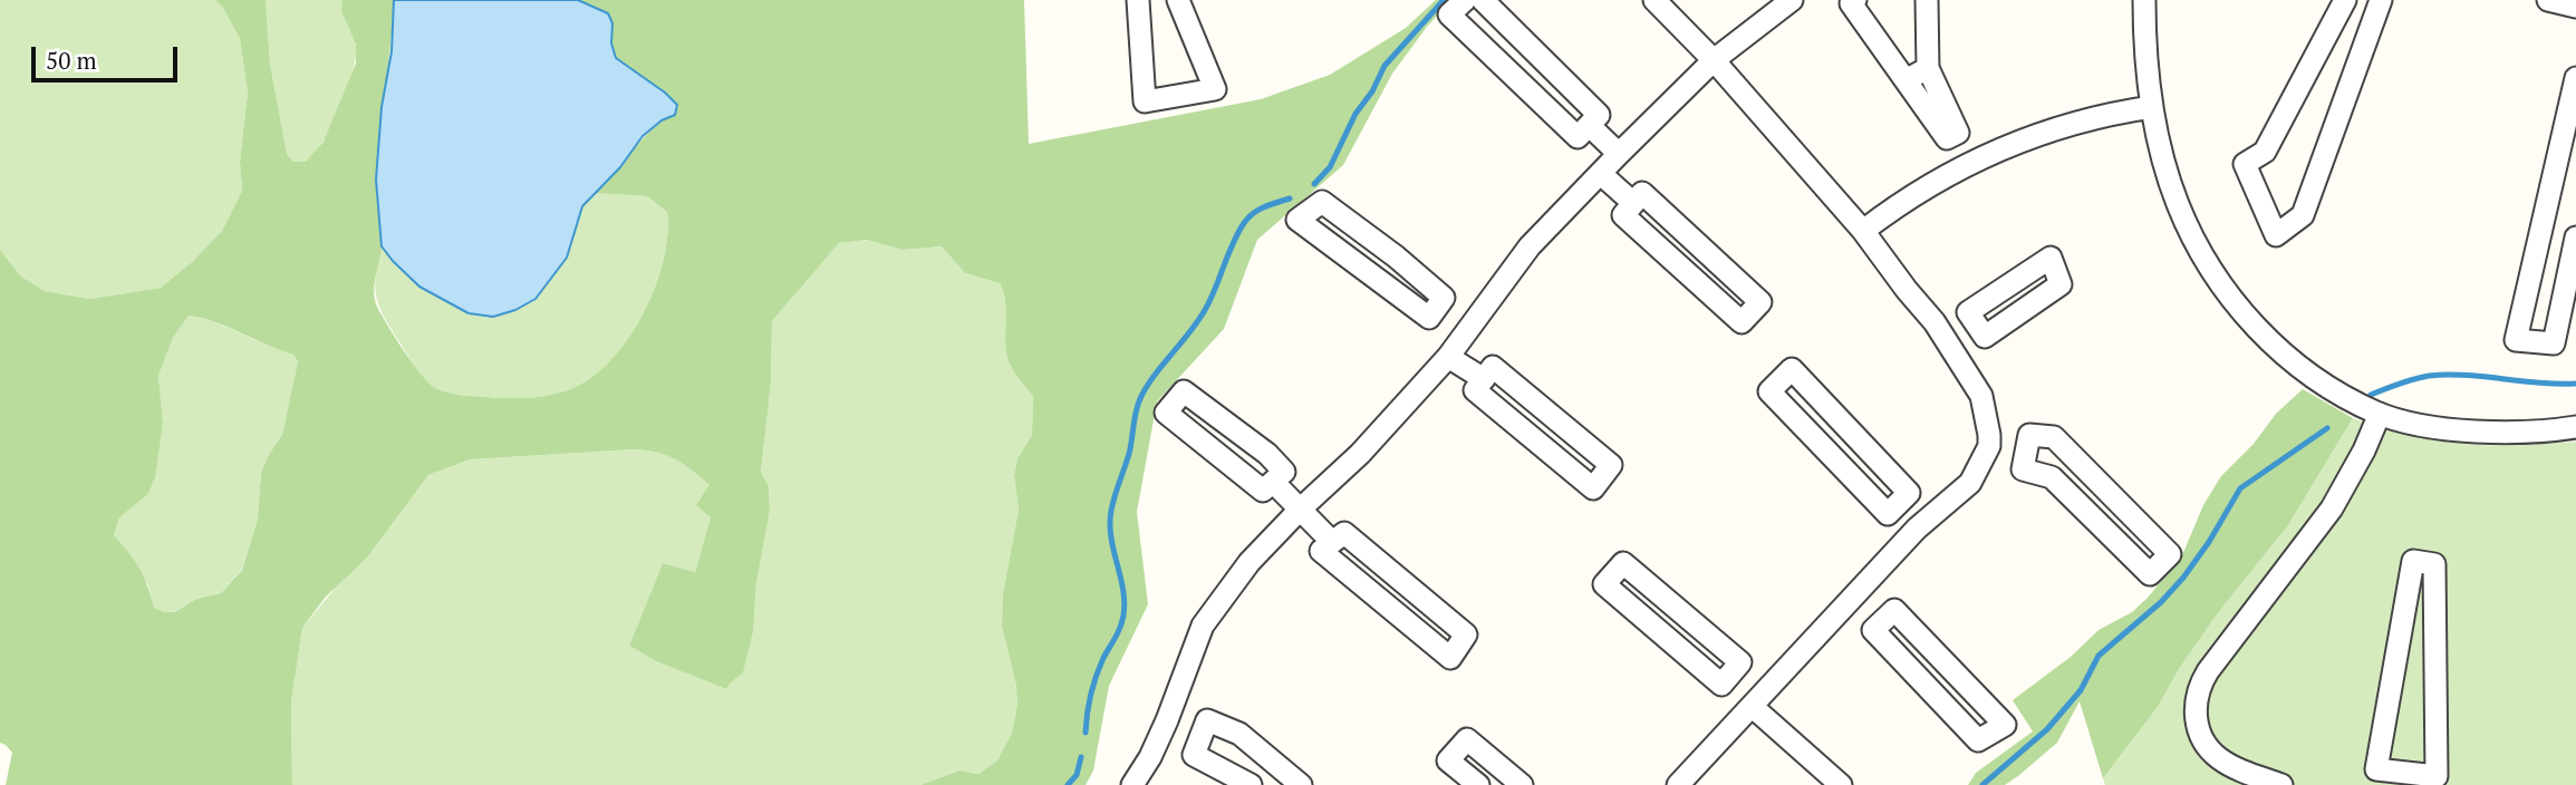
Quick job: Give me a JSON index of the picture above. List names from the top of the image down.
{
  "scale_bar": "50 m"
}
